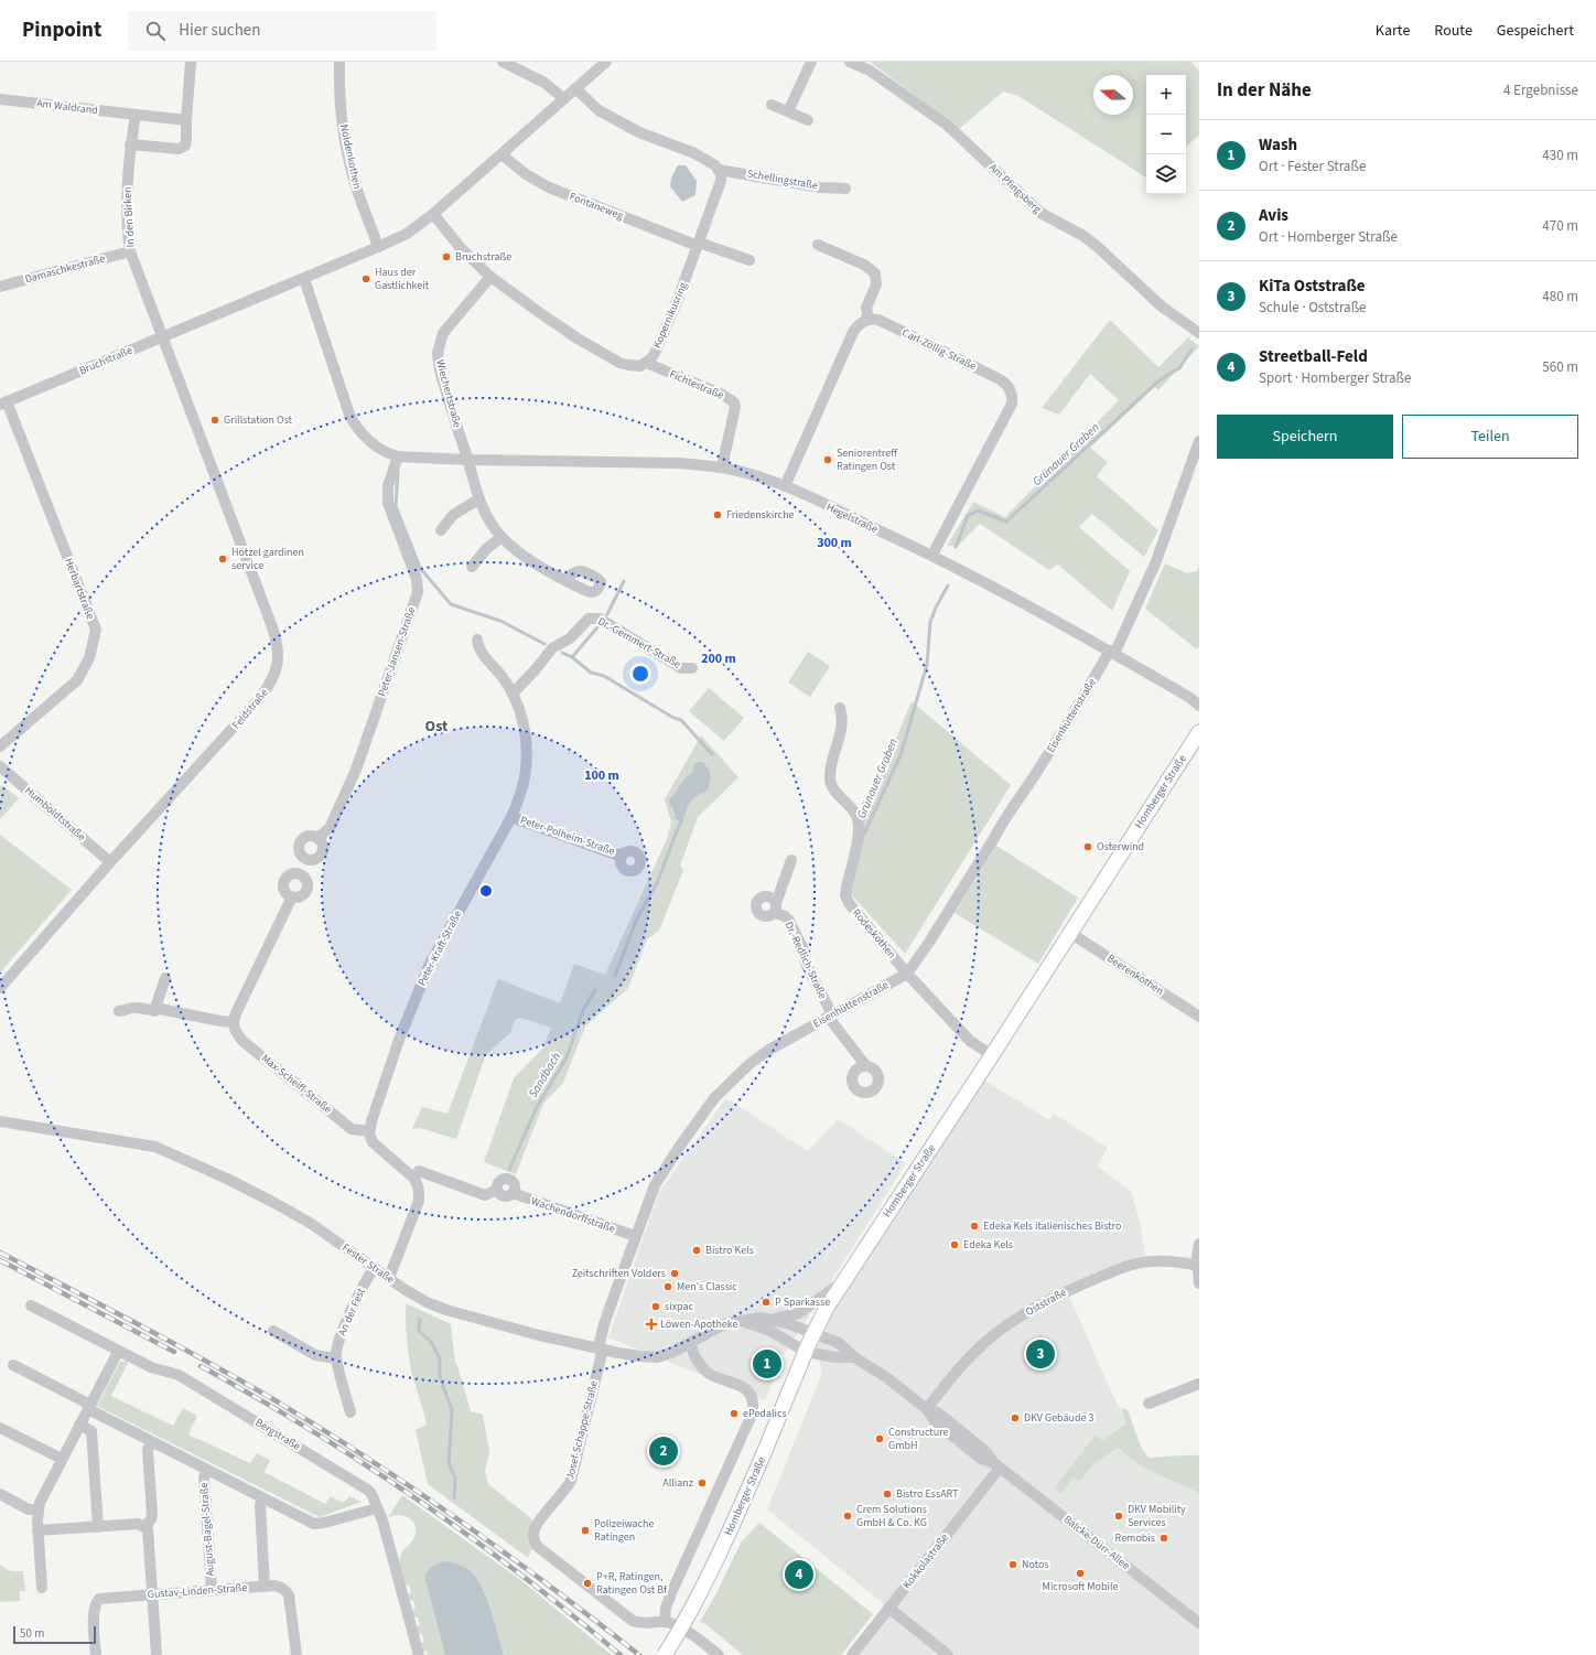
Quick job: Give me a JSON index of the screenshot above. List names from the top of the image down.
{
  "streets": {
    "main road": ["Homberger Straße"],
    "street": [
      "Am Waldrand",
      "Noldenkothen",
      "Schellingstraße",
      "Am Pfingsberg",
      "Fontaneweg",
      "In den Birken",
      "Damaschkestraße",
      "Kopernikusring",
      "Carl-Zöllig-Straße",
      "Bruchstraße",
      "Fichtestraße",
      "Wiechertstraße",
      "Hegelstraße",
      "Herbartstraße",
      "Dr.-Gemmert-Straße",
      "Peter-Jansen-Straße",
      "Feldstraße",
      "Eisenhüttenstraße",
      "Humboldtstraße",
      "Peter-Polheim-Straße",
      "Rodeskothen",
      "Peter-Kraft-Straße",
      "Dr.-Redlich-Straße",
      "Beerenkothen",
      "Max-Scheiff-Straße",
      "Wachendorffstraße",
      "Fester Straße",
      "Oststraße",
      "An der Fest",
      "Josef-Schappe-Straße",
      "Bergstraße",
      "August-Bagel-Straße",
      "Balcke-Dürr-Allee",
      "Kokkolastraße",
      "Gustav-Linden-Straße"
    ]
  },
  "crossings": [
    ["Am Waldrand", "In den Birken"],
    ["Noldenkothen", "Bruchstraße"],
    ["Schellingstraße", "Kopernikusring"],
    ["Fontaneweg", "Kopernikusring"],
    ["Fontaneweg", "Bruchstraße"],
    ["In den Birken", "Damaschkestraße"],
    ["In den Birken", "Bruchstraße"],
    ["In den Birken", "Feldstraße"],
    ["Kopernikusring", "Fichtestraße"],
    ["Carl-Zöllig-Straße", "Hegelstraße"],
    ["Bruchstraße", "Herbartstraße"],
    ["Bruchstraße", "Feldstraße"],
    ["Fichtestraße", "Hegelstraße"],
    ["Wiechertstraße", "Hegelstraße"],
    ["Hegelstraße", "Eisenhüttenstraße"],
    ["Dr.-Gemmert-Straße", "Peter-Kraft-Straße"],
    ["Feldstraße", "Humboldtstraße"],
    ["Eisenhüttenstraße", "Rodeskothen"],
    ["Eisenhüttenstraße", "Dr.-Redlich-Straße"],
    ["Eisenhüttenstraße", "Wachendorffstraße"],
    ["Eisenhüttenstraße", "Fester Straße"],
    ["Eisenhüttenstraße", "Josef-Schappe-Straße"],
    ["Homberger Straße", "Rodeskothen"],
    ["Homberger Straße", "Beerenkothen"],
    ["Homberger Straße", "Fester Straße"],
    ["Homberger Straße", "Balcke-Dürr-Allee"],
    ["Peter-Polheim-Straße", "Peter-Kraft-Straße"],
    ["Peter-Kraft-Straße", "Max-Scheiff-Straße"],
    ["Fester Straße", "An der Fest"],
    ["Fester Straße", "Josef-Schappe-Straße"],
    ["Fester Straße", "Balcke-Dürr-Allee"],
    ["Oststraße", "Balcke-Dürr-Allee"],
    ["Bergstraße", "August-Bagel-Straße"],
    ["August-Bagel-Straße", "Gustav-Linden-Straße"],
    ["Balcke-Dürr-Allee", "Kokkolastraße"]
  ],
  "districts": ["Ost"],
  "water": ["Grünauer Graben", "Sandbach"],
  "places": {
    "other": [
      "Bruchstraße",
      "Haus der Gastlichkeit",
      "Grillstation Ost",
      "Seniorentreff Ratingen Ost",
      "Friedenskirche",
      "Hötzel gardinen service",
      "Osterwind",
      "Edeka Kels italienisches Bistro",
      "Edeka Kels",
      "Bistro Kels",
      "Zeitschriften Volders",
      "Men's Classic",
      "P Sparkasse",
      "sixpac",
      "ePedalics",
      "DKV Gebäude 3",
      "Constructure GmbH",
      "Allianz",
      "Bistro EssART",
      "Crem Solutions GmbH & Co. KG",
      "DKV Mobility Services",
      "Polizeiwache Ratingen",
      "Remobis",
      "Notos",
      "Microsoft Mobile",
      "P+R, Ratingen, Ratingen Ost Bf"
    ],
    "health": ["Löwen-Apotheke"]
  },
  "scale_bar": "50 m",
  "north": "left",
  "page": {
    "header": "Pinpoint",
    "search": "Hier suchen",
    "nav": ["Karte", "Route", "Gespeichert"],
    "heading": ["In der Nähe", "4 Ergebnisse"],
    "map_buttons": ["+", "−"],
    "list": [
      {
        "mark": "1",
        "name": "Wash",
        "note": "Ort · Fester Straße",
        "value": "430 m"
      },
      {
        "mark": "2",
        "name": "Avis",
        "note": "Ort · Homberger Straße",
        "value": "470 m"
      },
      {
        "mark": "3",
        "name": "KiTa Oststraße",
        "note": "Schule · Oststraße",
        "value": "480 m"
      },
      {
        "mark": "4",
        "name": "Streetball-Feld",
        "note": "Sport · Homberger Straße",
        "value": "560 m"
      }
    ],
    "buttons": ["Speichern", "Teilen"],
    "pins": [
      "3",
      "1",
      "2",
      "4"
    ],
    "scale": "50 m"
  },
  "rings": ["300 m", "200 m", "100 m"]
}
